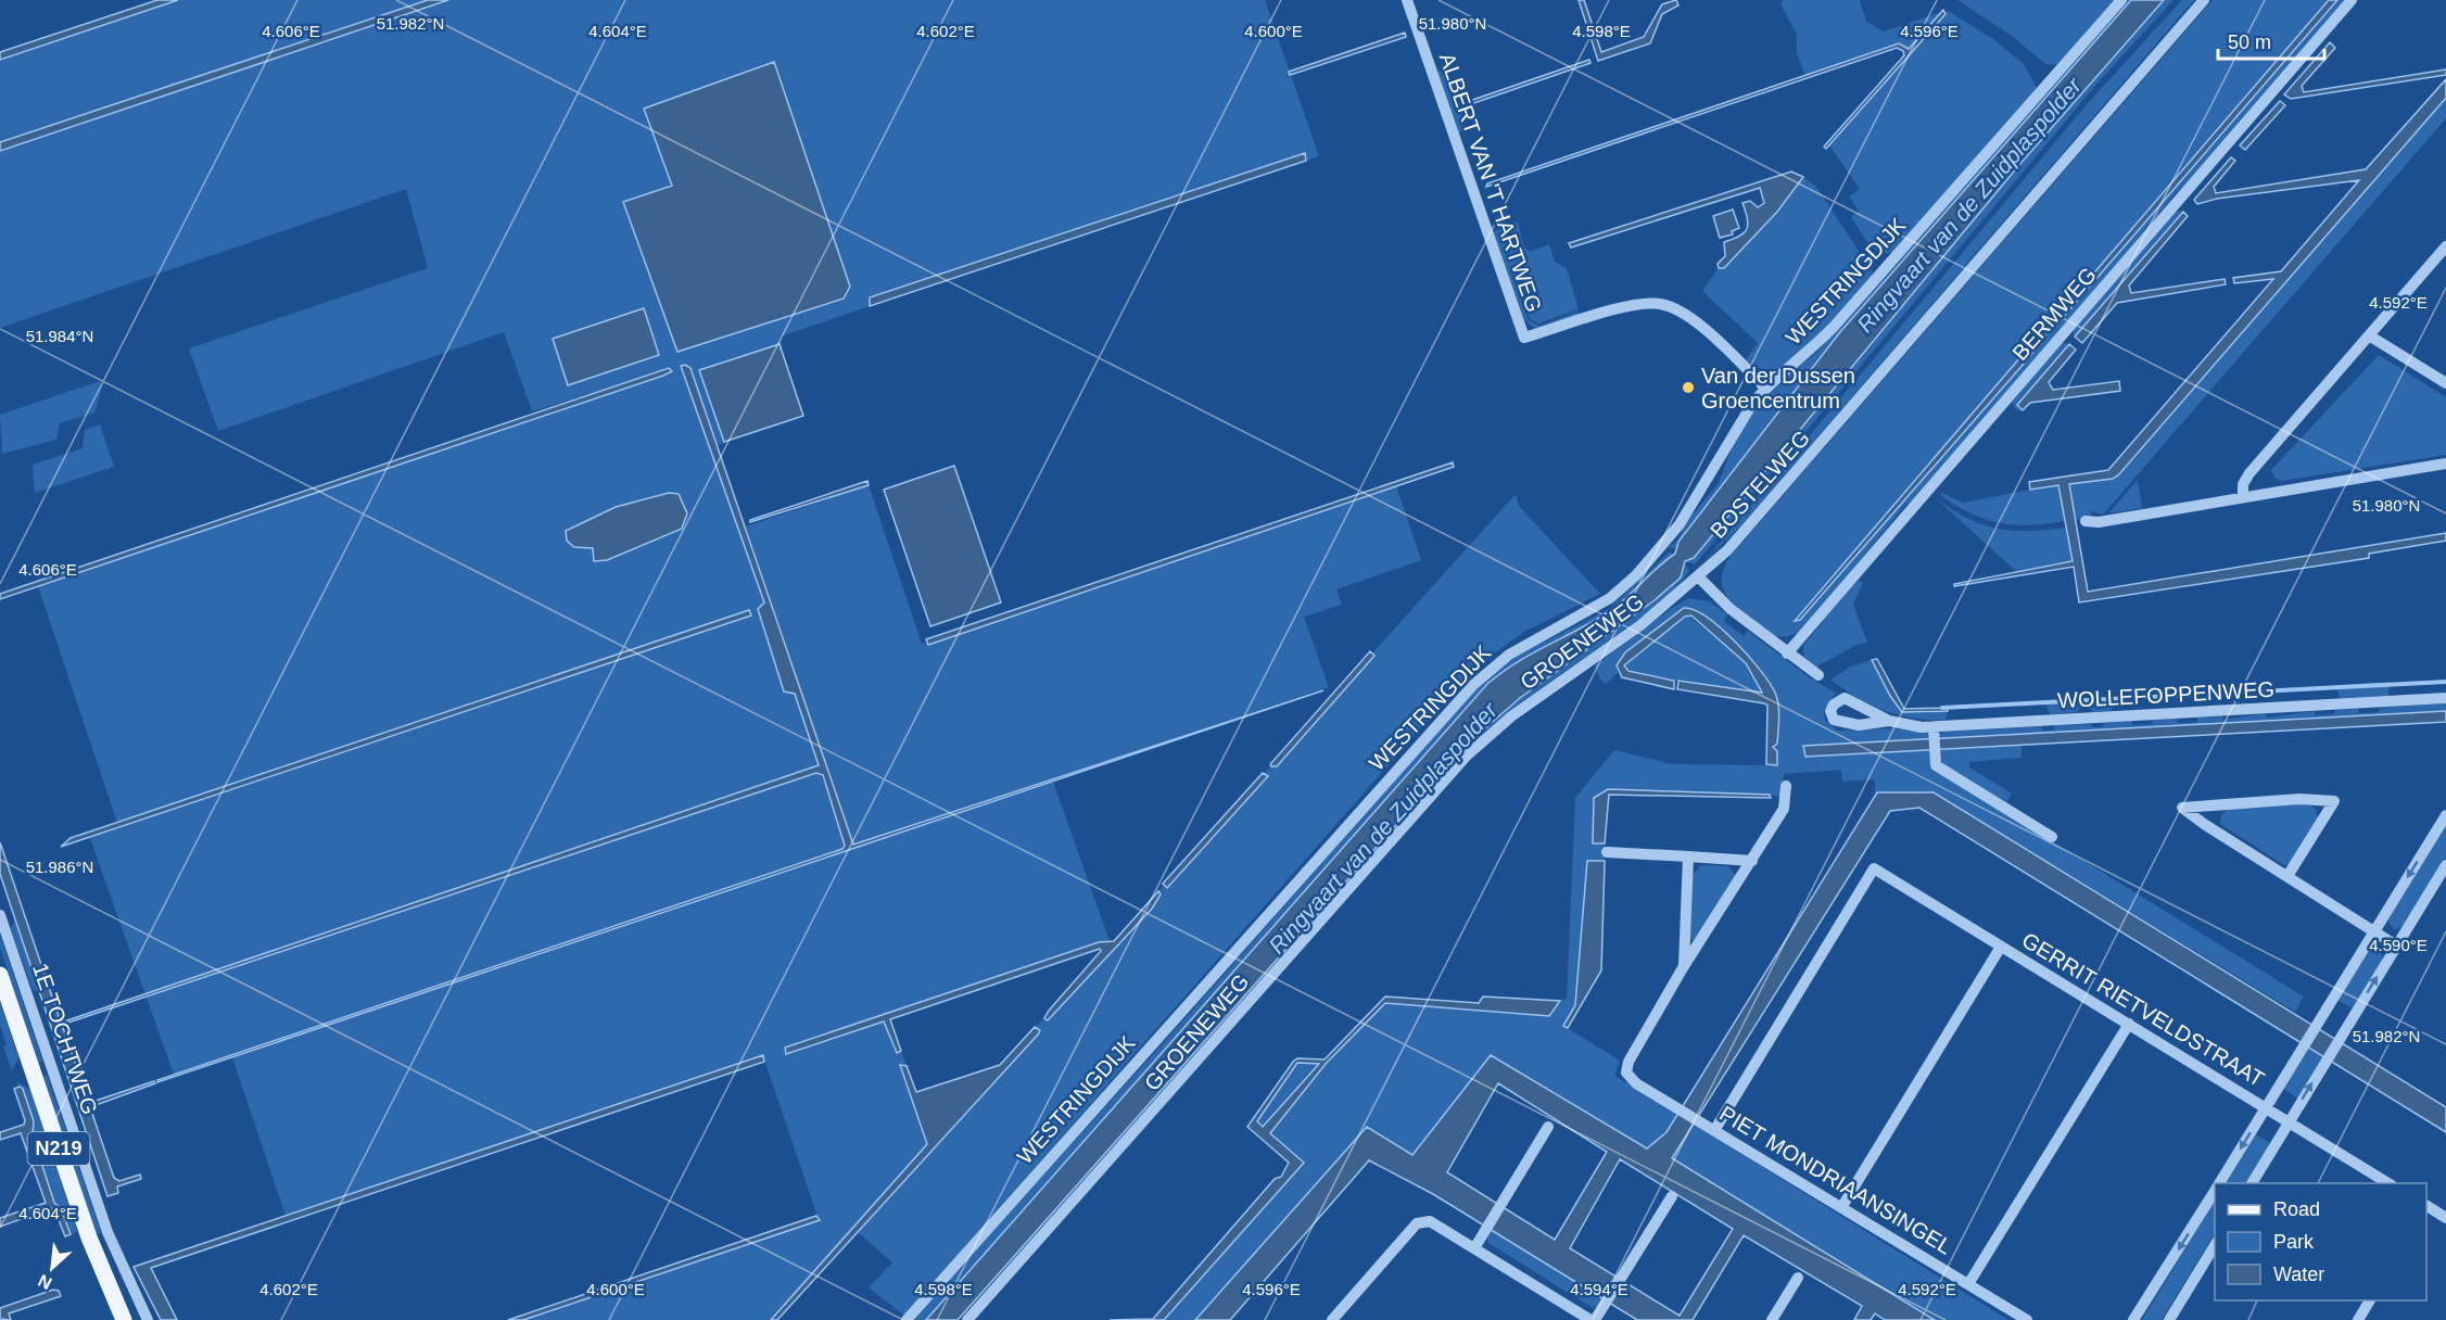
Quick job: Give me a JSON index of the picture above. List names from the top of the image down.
{
  "streets": {
    "main road": ["1E TOCHTWEG", "N219"],
    "street": [
      "ALBERT VAN 'T HARTWEG",
      "WESTRINGDIJK",
      "BERMWEG",
      "BOSTELWEG",
      "GROENEWEG",
      "WOLLEFOPPENWEG",
      "GERRIT RIETVELDSTRAAT",
      "PIET MONDRIAANSINGEL"
    ]
  },
  "crossings": [
    ["ALBERT VAN 'T HARTWEG", "WESTRINGDIJK"],
    ["BOSTELWEG", "GROENEWEG"],
    ["GERRIT RIETVELDSTRAAT", "PIET MONDRIAANSINGEL"]
  ],
  "water": ["Ringvaart van de Zuidplaspolder"],
  "places": ["Van der Dussen Groencentrum"],
  "legend": ["Road", "Park", "Water"],
  "scale_bar": "50 m",
  "north": "bottom left",
  "coordinates": [
    "51.982°N",
    "51.980°N",
    "4.606°E",
    "4.604°E",
    "4.602°E",
    "4.600°E",
    "4.598°E",
    "4.596°E",
    "4.592°E",
    "51.984°N",
    "51.986°N",
    "4.590°E",
    "4.594°E"
  ]
}
